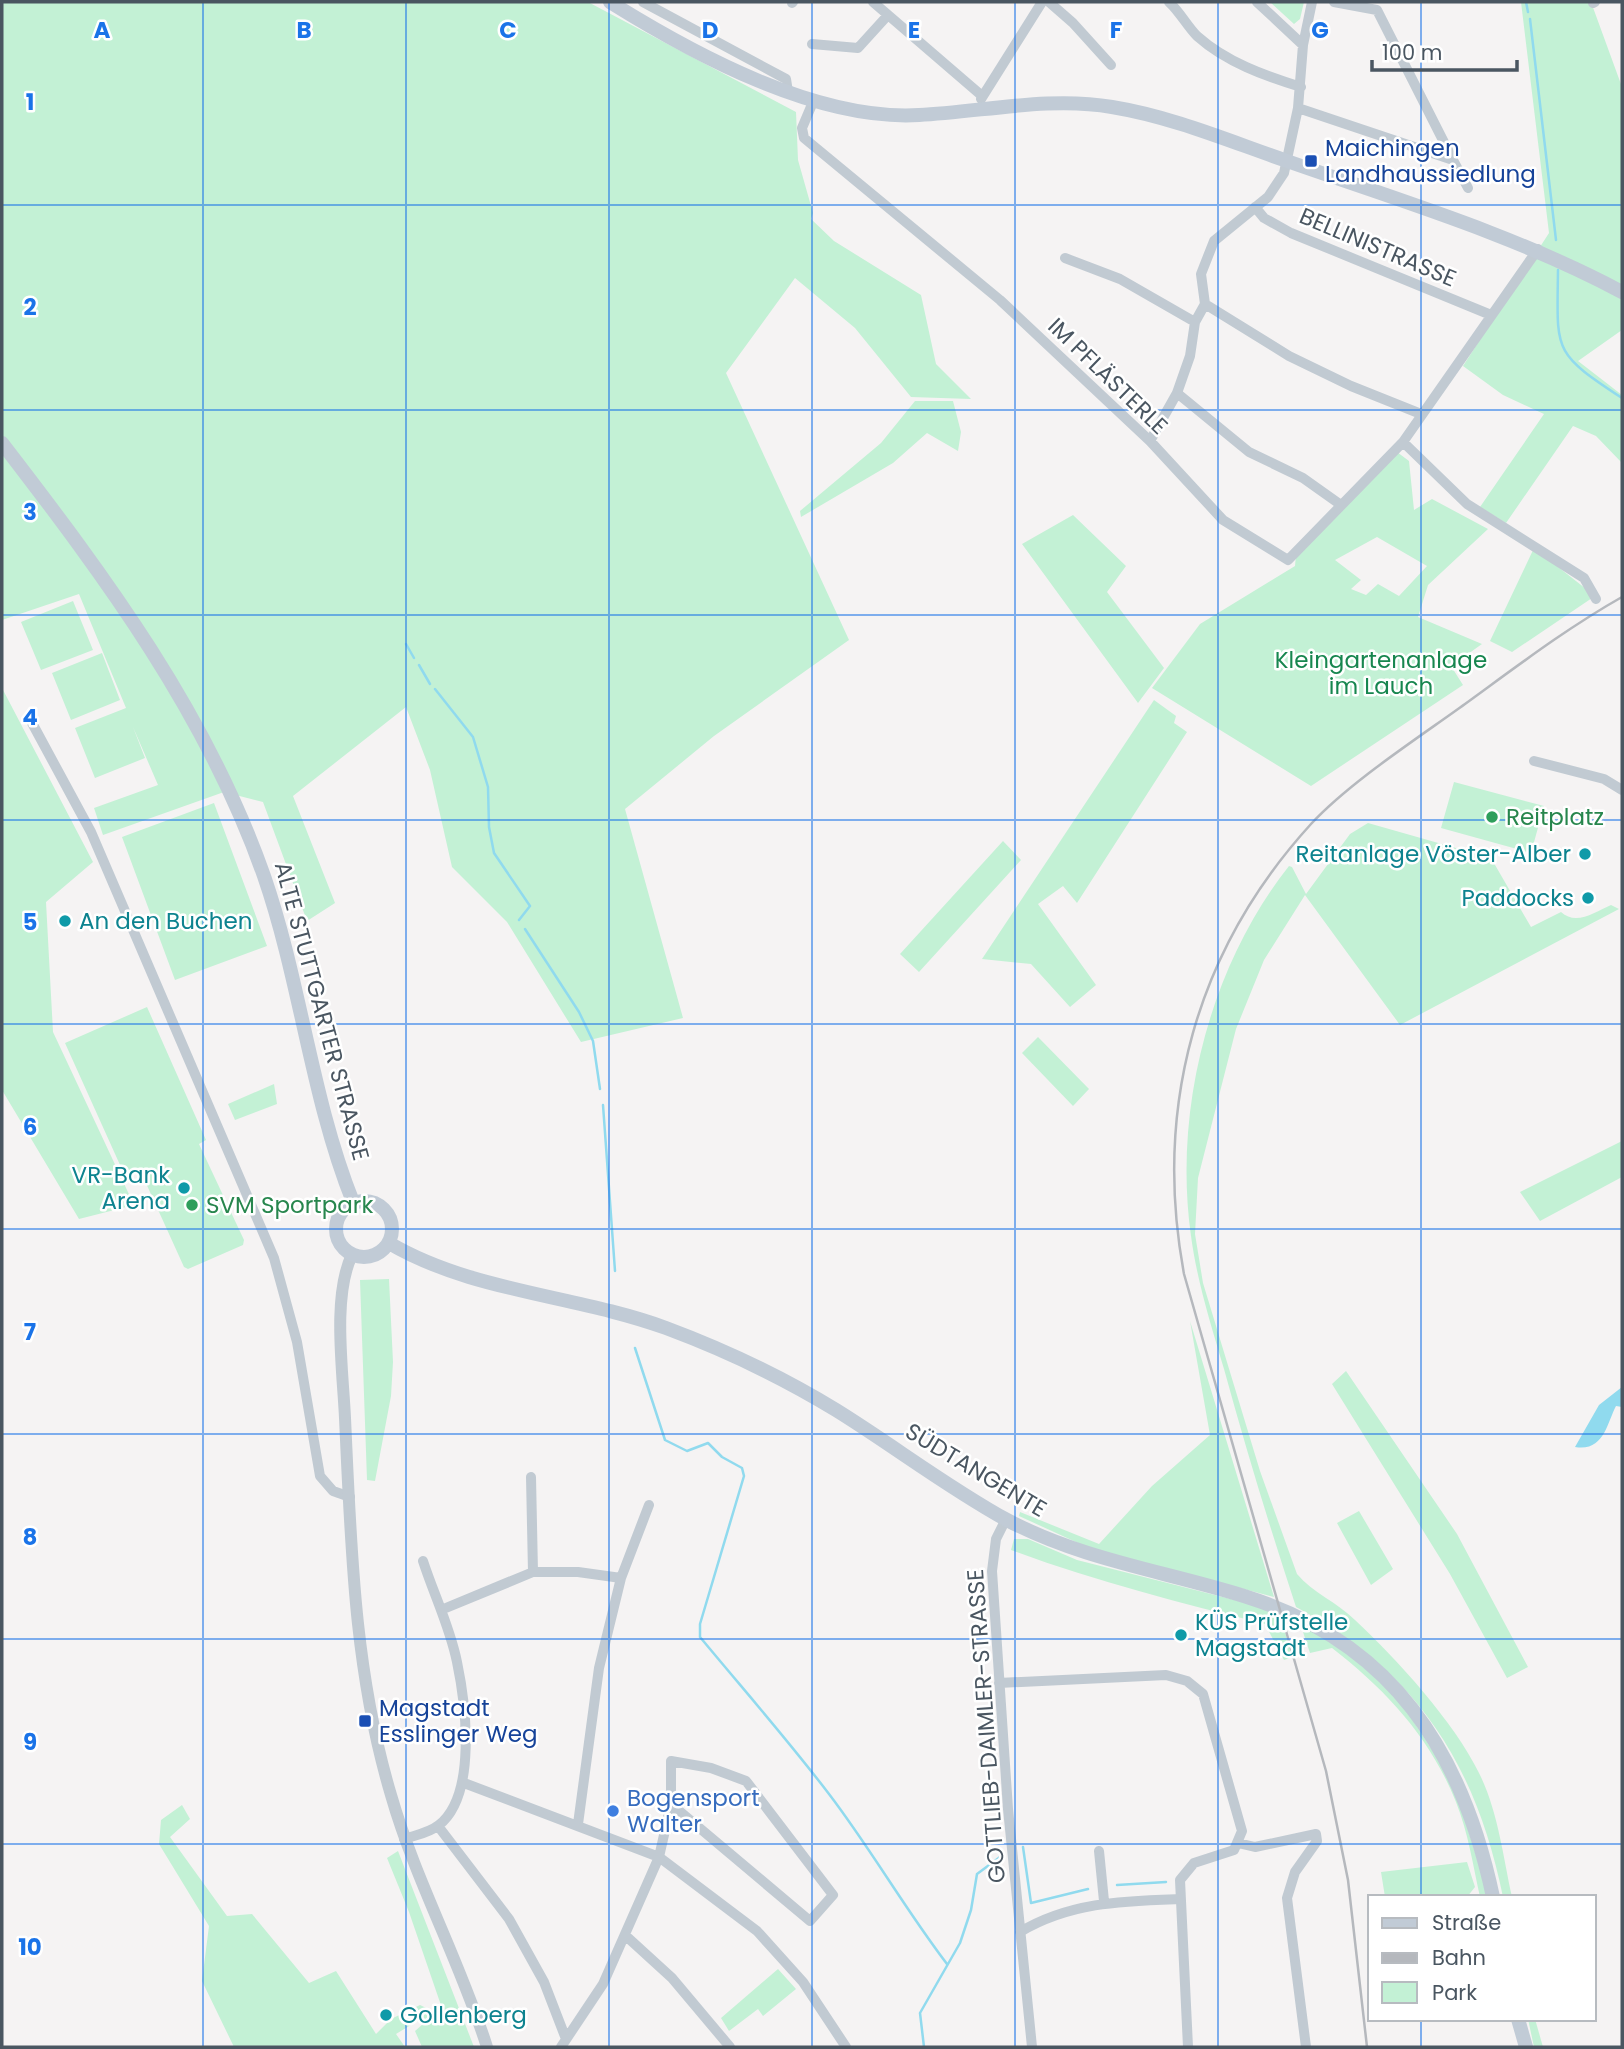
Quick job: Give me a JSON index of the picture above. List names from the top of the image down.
{
  "streets": {
    "main road": ["ALTE STUTTGARTER STRASSE", "SÜDTANGENTE"],
    "street": ["BELLINISTRASSE", "IM PFLÄSTERLE", "GOTTLIEB-DAIMLER-STRASSE"]
  },
  "crossings": [
    ["BELLINISTRASSE", "IM PFLÄSTERLE"],
    ["ALTE STUTTGARTER STRASSE", "SÜDTANGENTE"],
    ["SÜDTANGENTE", "GOTTLIEB-DAIMLER-STRASSE"]
  ],
  "parks": ["Kleingartenanlage im Lauch"],
  "places": {
    "transit": ["Maichingen Landhaussiedlung", "Magstadt Esslinger Weg"],
    "other": [
      "Reitplatz",
      "Reitanlage Vöster-Alber",
      "Paddocks",
      "An den Buchen",
      "VR-Bank Arena",
      "SVM Sportpark",
      "KÜS Prüfstelle Magstadt",
      "Bogensport Walter",
      "Gollenberg"
    ]
  },
  "legend": ["Straße", "Bahn", "Park"],
  "scale_bar": "100 m",
  "grid": {
    "columns": [
      "A",
      "B",
      "C",
      "D",
      "E",
      "F",
      "G"
    ],
    "rows": [
      "1",
      "2",
      "3",
      "4",
      "5",
      "6",
      "7",
      "8",
      "9",
      "10"
    ]
  }
}
